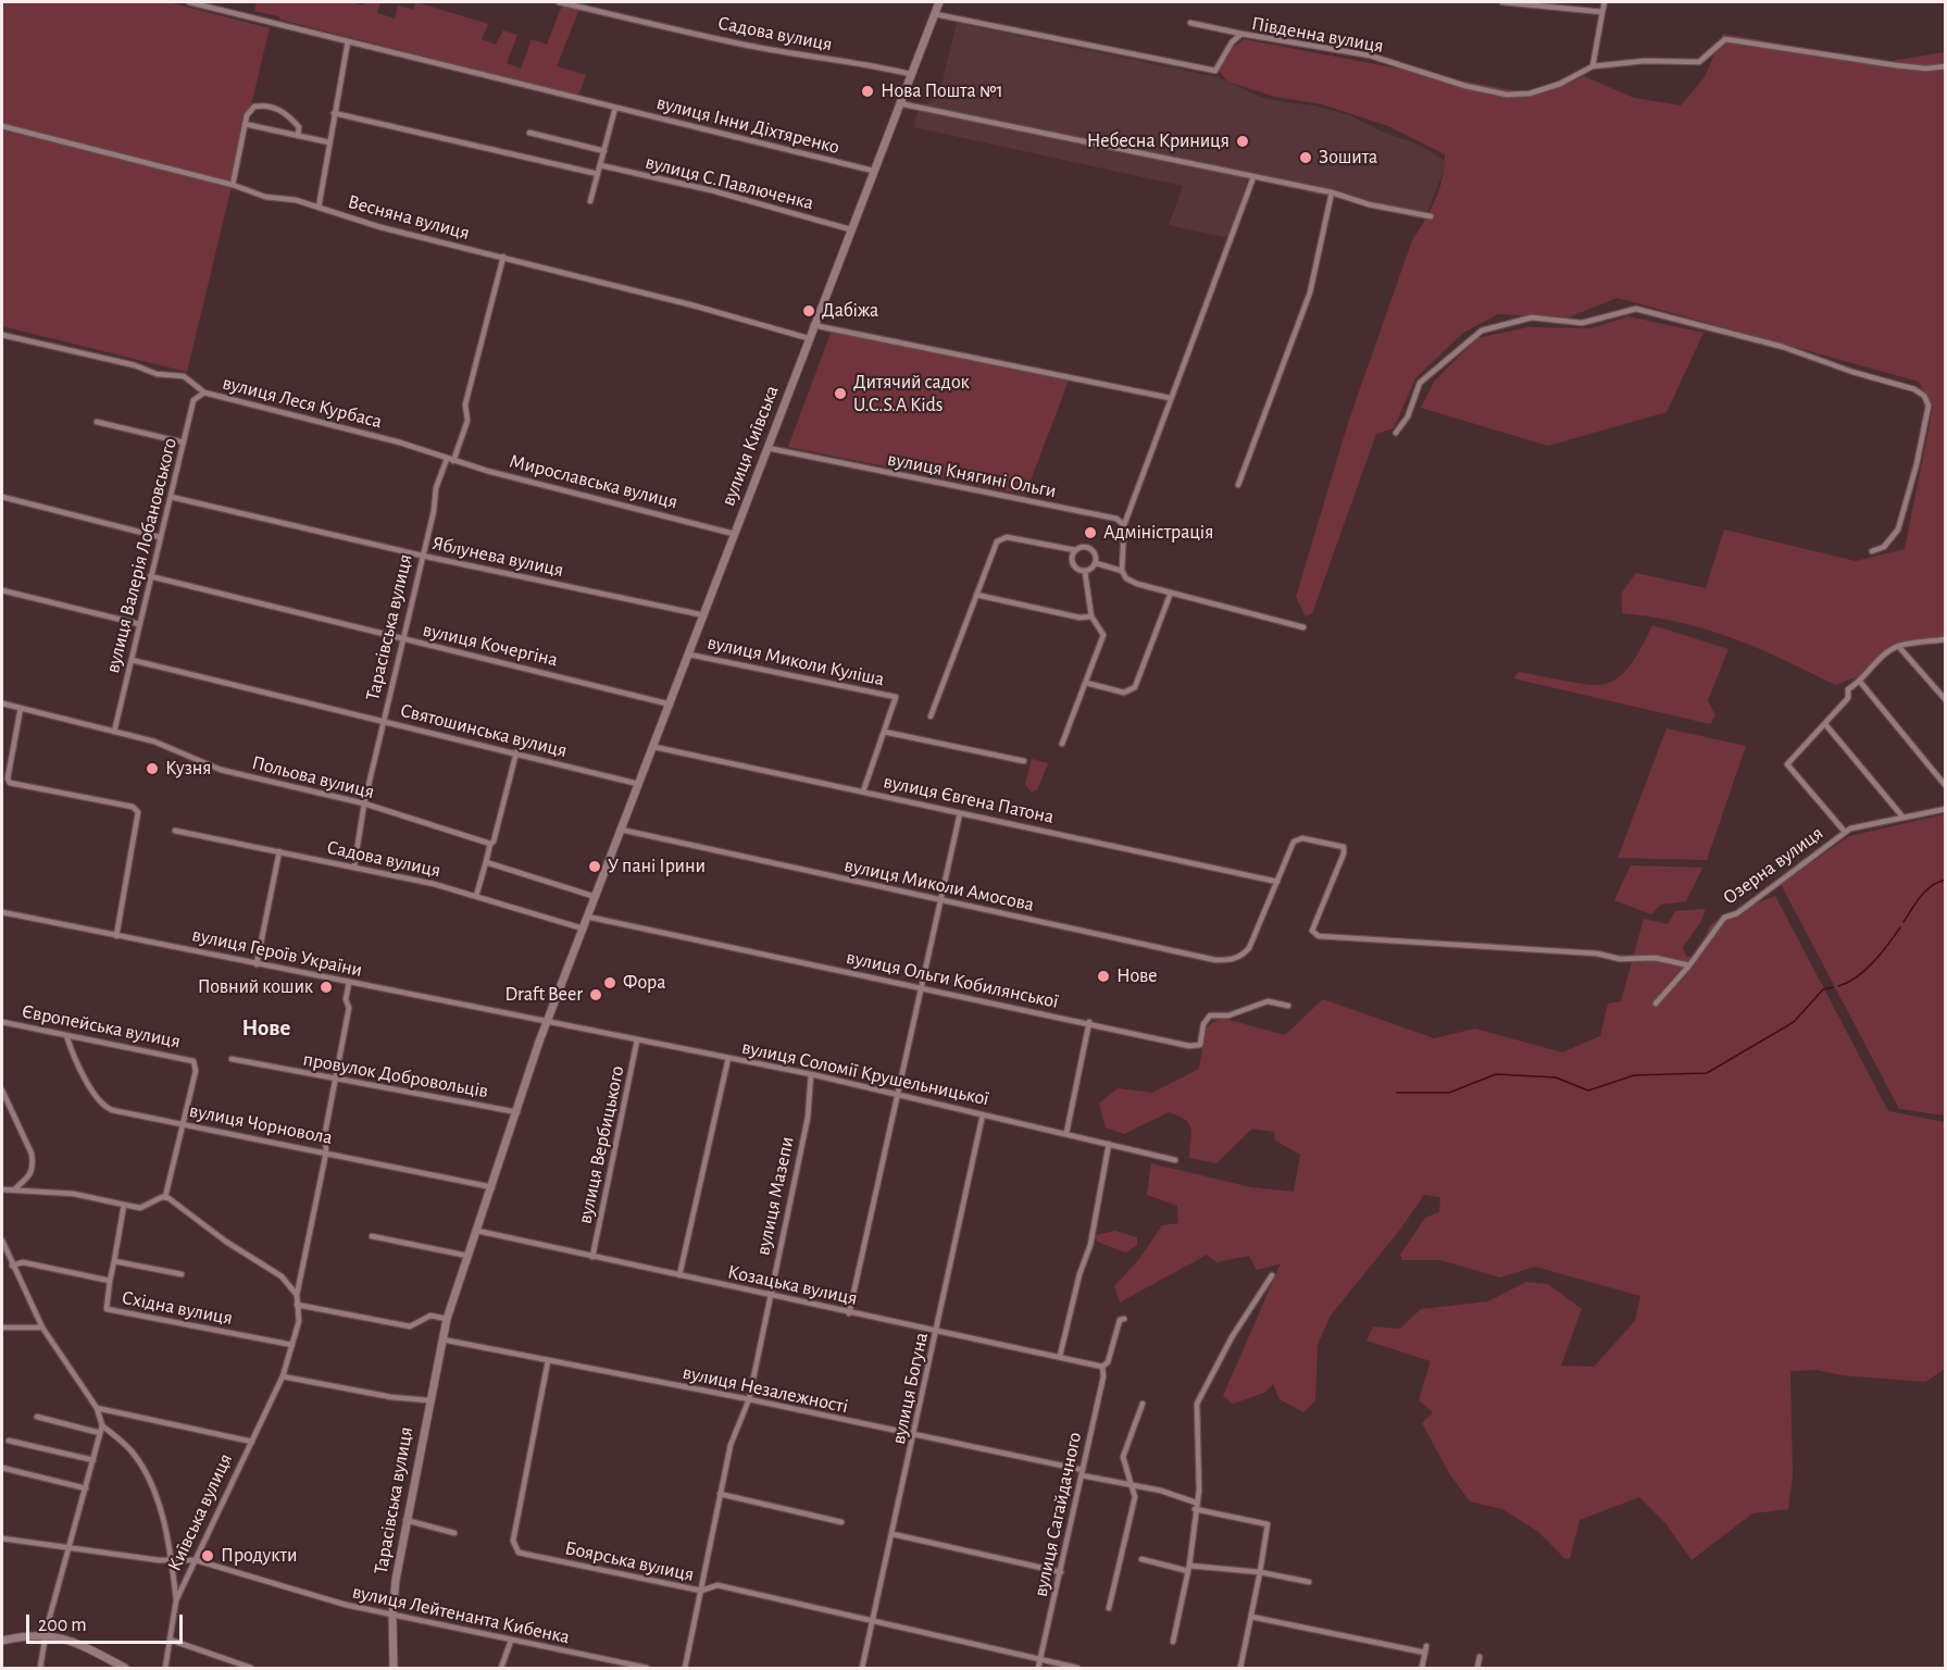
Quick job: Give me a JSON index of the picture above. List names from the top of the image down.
{
  "streets": {
    "street": [
      "Садова вулиця",
      "Південна вулиця",
      "вулиця Інни Діхтяренко",
      "вулиця С.Павлюченка",
      "Весняна вулиця",
      "вулиця Леся Курбаса",
      "вулиця Київська",
      "вулиця Княгині Ольги",
      "Мирославська вулиця",
      "вулиця Валерія Лобановського",
      "Яблунева вулиця",
      "Тарасівська вулиця",
      "вулиця Кочергіна",
      "вулиця Миколи Куліша",
      "Святошинська вулиця",
      "Польова вулиця",
      "вулиця Євгена Патона",
      "Озерна вулиця",
      "вулиця Миколи Амосова",
      "вулиця Героїв України",
      "вулиця Ольги Кобилянської",
      "Європейська вулиця",
      "вулиця Соломії Крушельницької",
      "провулок Добровольців",
      "вулиця Чорновола",
      "вулиця Вербицького",
      "вулиця Мазепи",
      "Козацька вулиця",
      "Східна вулиця",
      "вулиця Богуна",
      "вулиця Незалежності",
      "Київська вулиця",
      "вулиця Сагайдачного",
      "Боярська вулиця",
      "вулиця Лейтенанта Кибенка"
    ]
  },
  "crossings": [
    ["Садова вулиця", "вулиця Київська"],
    ["Садова вулиця", "Тарасівська вулиця"],
    ["вулиця Інни Діхтяренко", "вулиця Київська"],
    ["вулиця С.Павлюченка", "вулиця Київська"],
    ["Весняна вулиця", "вулиця Київська"],
    ["вулиця Леся Курбаса", "Мирославська вулиця"],
    ["вулиця Леся Курбаса", "вулиця Валерія Лобановського"],
    ["вулиця Леся Курбаса", "Тарасівська вулиця"],
    ["вулиця Київська", "вулиця Княгині Ольги"],
    ["вулиця Київська", "Мирославська вулиця"],
    ["вулиця Київська", "Яблунева вулиця"],
    ["вулиця Київська", "Тарасівська вулиця"],
    ["вулиця Київська", "вулиця Кочергіна"],
    ["вулиця Київська", "вулиця Миколи Куліша"],
    ["вулиця Київська", "Святошинська вулиця"],
    ["вулиця Київська", "вулиця Євгена Патона"],
    ["вулиця Київська", "вулиця Миколи Амосова"],
    ["вулиця Київська", "вулиця Героїв України"],
    ["вулиця Київська", "вулиця Ольги Кобилянської"],
    ["вулиця Київська", "вулиця Соломії Крушельницької"],
    ["вулиця Київська", "провулок Добровольців"],
    ["Мирославська вулиця", "Тарасівська вулиця"],
    ["вулиця Валерія Лобановського", "Яблунева вулиця"],
    ["вулиця Валерія Лобановського", "вулиця Кочергіна"],
    ["вулиця Валерія Лобановського", "Святошинська вулиця"],
    ["вулиця Валерія Лобановського", "Польова вулиця"],
    ["Яблунева вулиця", "Тарасівська вулиця"],
    ["Тарасівська вулиця", "вулиця Кочергіна"],
    ["Тарасівська вулиця", "Святошинська вулиця"],
    ["Тарасівська вулиця", "Польова вулиця"],
    ["Тарасівська вулиця", "провулок Добровольців"],
    ["Тарасівська вулиця", "вулиця Чорновола"],
    ["Тарасівська вулиця", "Козацька вулиця"],
    ["Тарасівська вулиця", "вулиця Незалежності"],
    ["Тарасівська вулиця", "вулиця Лейтенанта Кибенка"],
    ["вулиця Євгена Патона", "вулиця Миколи Амосова"],
    ["вулиця Героїв України", "вулиця Соломії Крушельницької"],
    ["вулиця Героїв України", "Київська вулиця"],
    ["Європейська вулиця", "вулиця Чорновола"],
    ["вулиця Соломії Крушельницької", "вулиця Вербицького"],
    ["вулиця Соломії Крушельницької", "вулиця Мазепи"],
    ["вулиця Соломії Крушельницької", "вулиця Богуна"],
    ["провулок Добровольців", "Київська вулиця"],
    ["вулиця Чорновола", "Київська вулиця"],
    ["вулиця Вербицького", "Козацька вулиця"],
    ["вулиця Мазепи", "Козацька вулиця"],
    ["вулиця Мазепи", "вулиця Незалежності"],
    ["вулиця Мазепи", "Боярська вулиця"],
    ["Козацька вулиця", "вулиця Богуна"],
    ["Козацька вулиця", "вулиця Сагайдачного"],
    ["Східна вулиця", "Київська вулиця"],
    ["вулиця Богуна", "вулиця Незалежності"],
    ["вулиця Богуна", "Боярська вулиця"],
    ["вулиця Незалежності", "вулиця Сагайдачного"],
    ["вулиця Незалежності", "Боярська вулиця"],
    ["Київська вулиця", "вулиця Лейтенанта Кибенка"],
    ["вулиця Сагайдачного", "Боярська вулиця"]
  ],
  "districts": ["Нове"],
  "places": [
    "Нова Пошта №1",
    "Небесна Криниця",
    "Зошита",
    "Дабіжа",
    "Дитячий садок U.C.S.A Kids",
    "Адміністрація",
    "Кузня",
    "У пані Ірини",
    "Нове",
    "Фора",
    "Повний кошик",
    "Draft Beer",
    "Продукти"
  ],
  "scale_bar": "200 m"
}
